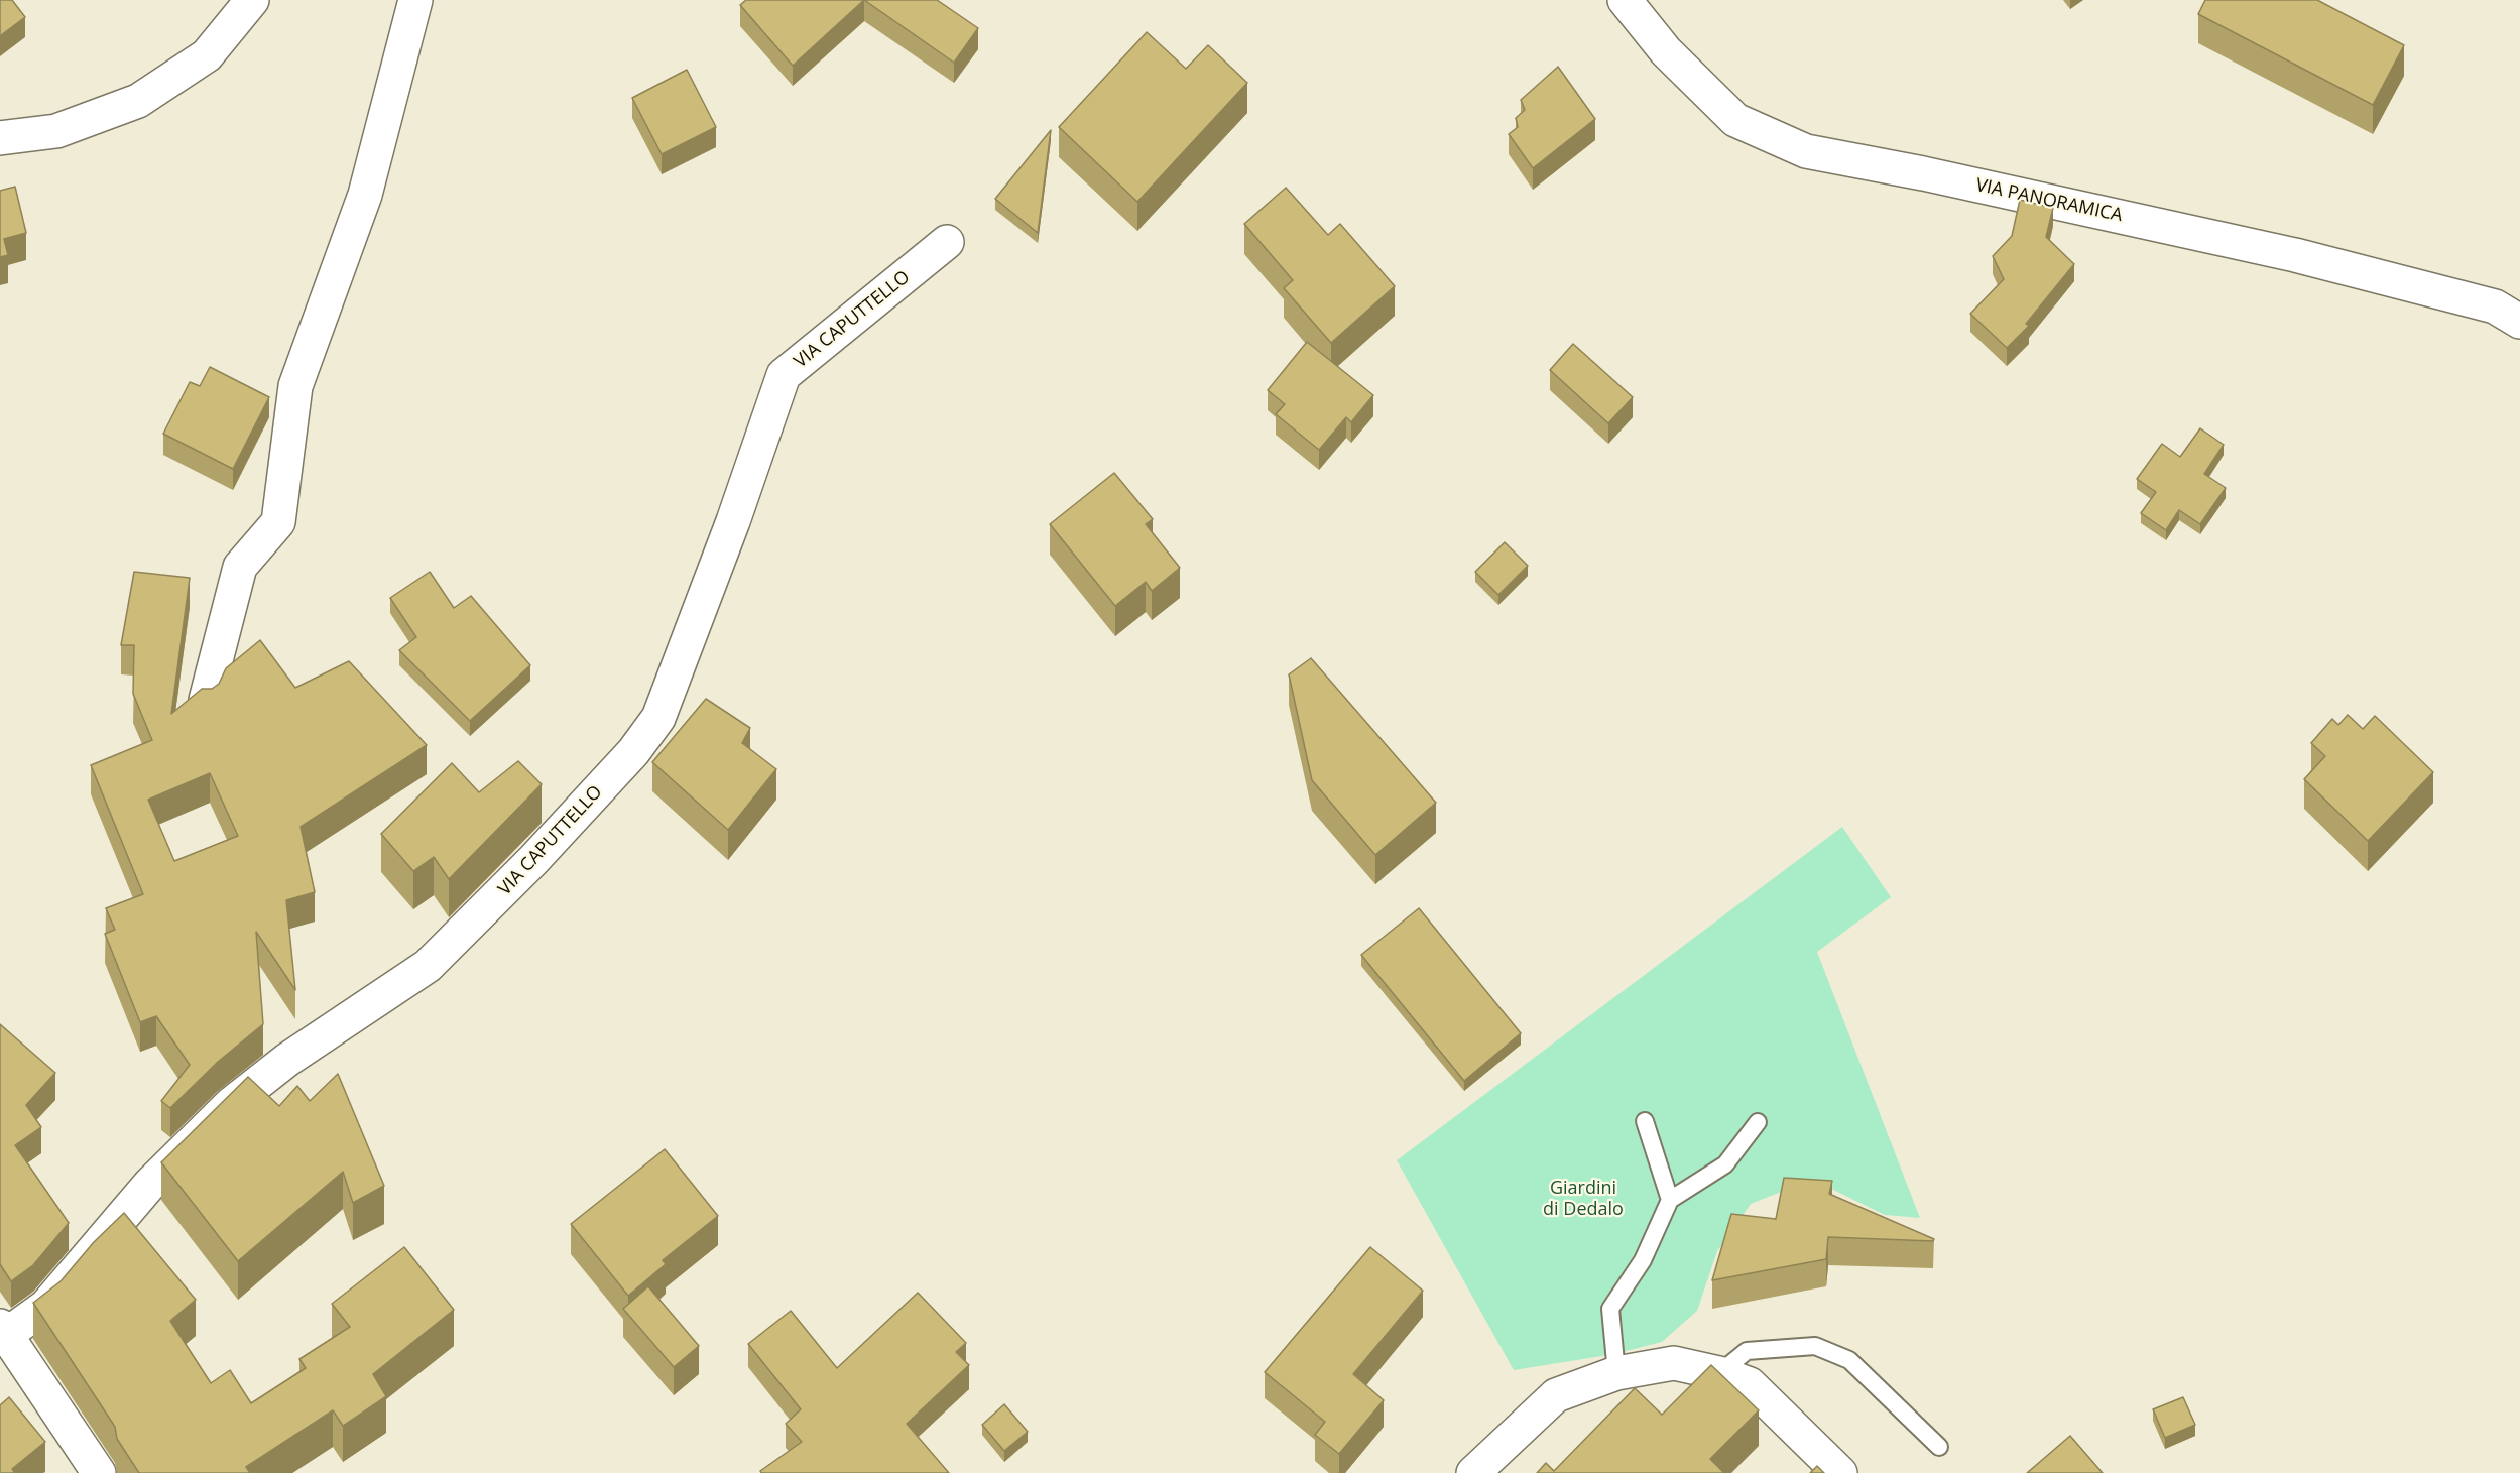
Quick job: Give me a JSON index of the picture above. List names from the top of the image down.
{
  "streets": {
    "street": ["VIA PANORAMICA", "VIA CAPUTTELLO"]
  },
  "parks": ["Giardini di Dedalo"]
}
